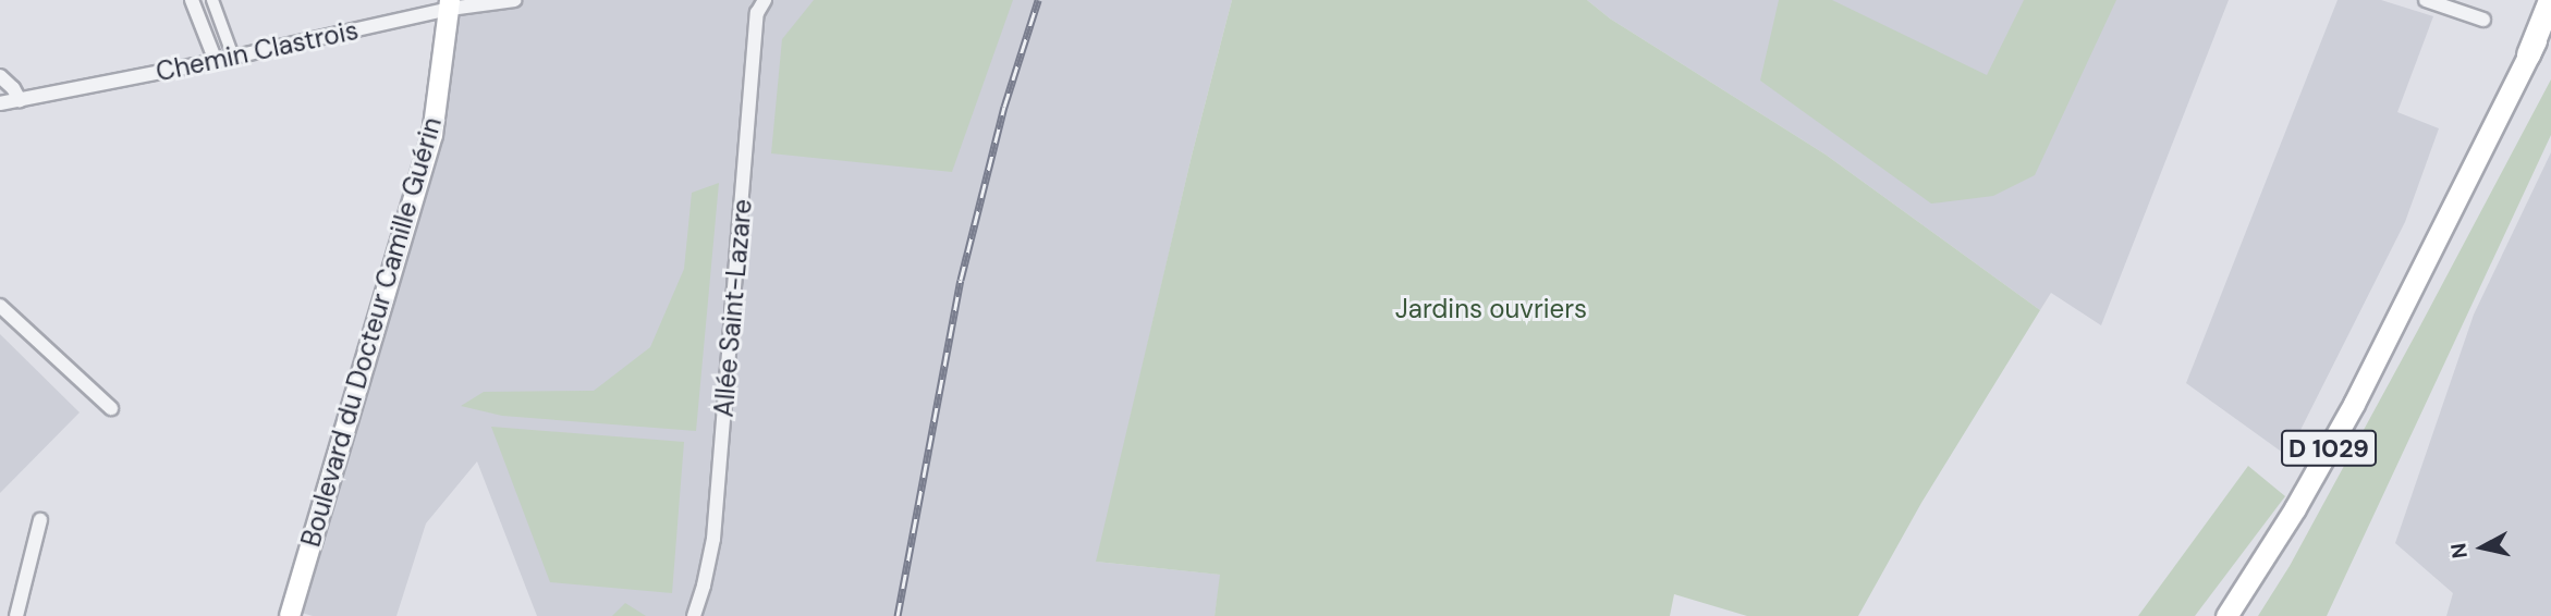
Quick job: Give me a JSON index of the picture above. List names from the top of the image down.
{
  "streets": {
    "main road": ["Boulevard du Docteur Camille Guérin", "D 1029"],
    "street": ["Chemin Clastrois", "Allée Saint-Lazare"]
  },
  "crossings": [
    ["Chemin Clastrois", "Boulevard du Docteur Camille Guérin"]
  ],
  "parks": ["Jardins ouvriers"],
  "north": "left"
}
